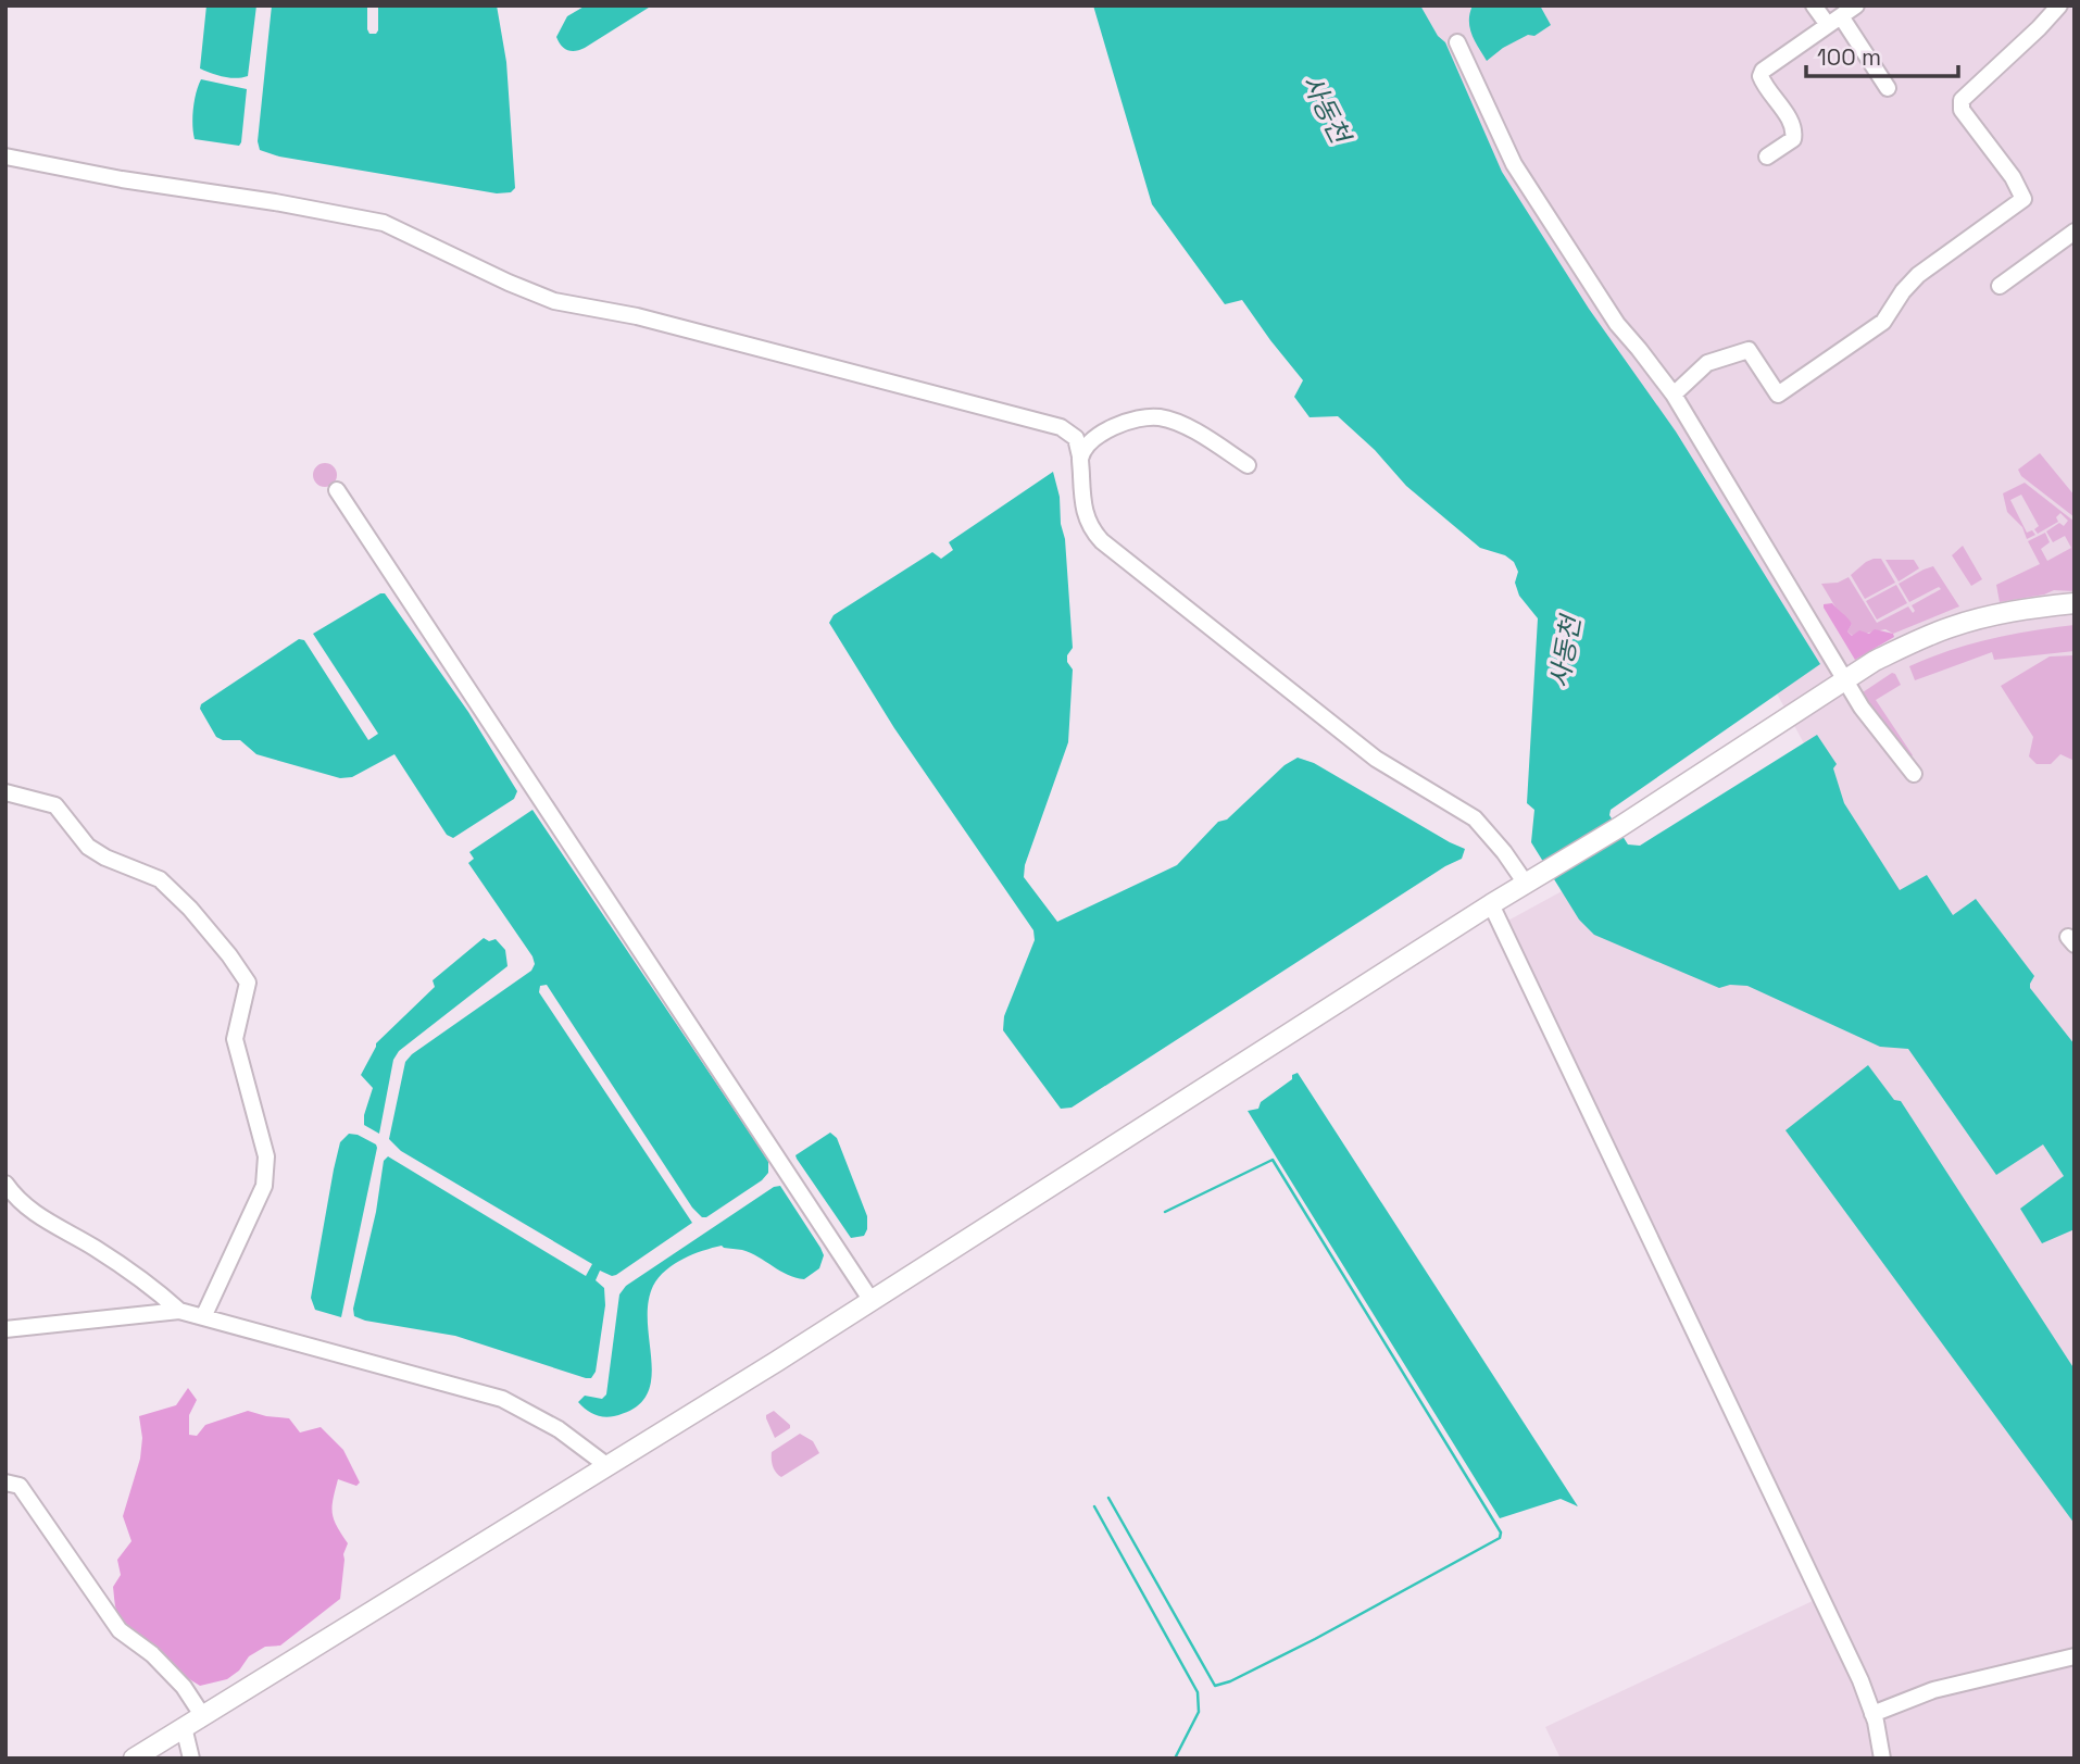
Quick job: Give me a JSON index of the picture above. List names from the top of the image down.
{
  "water": ["사동천"],
  "scale_bar": "100 m"
}
